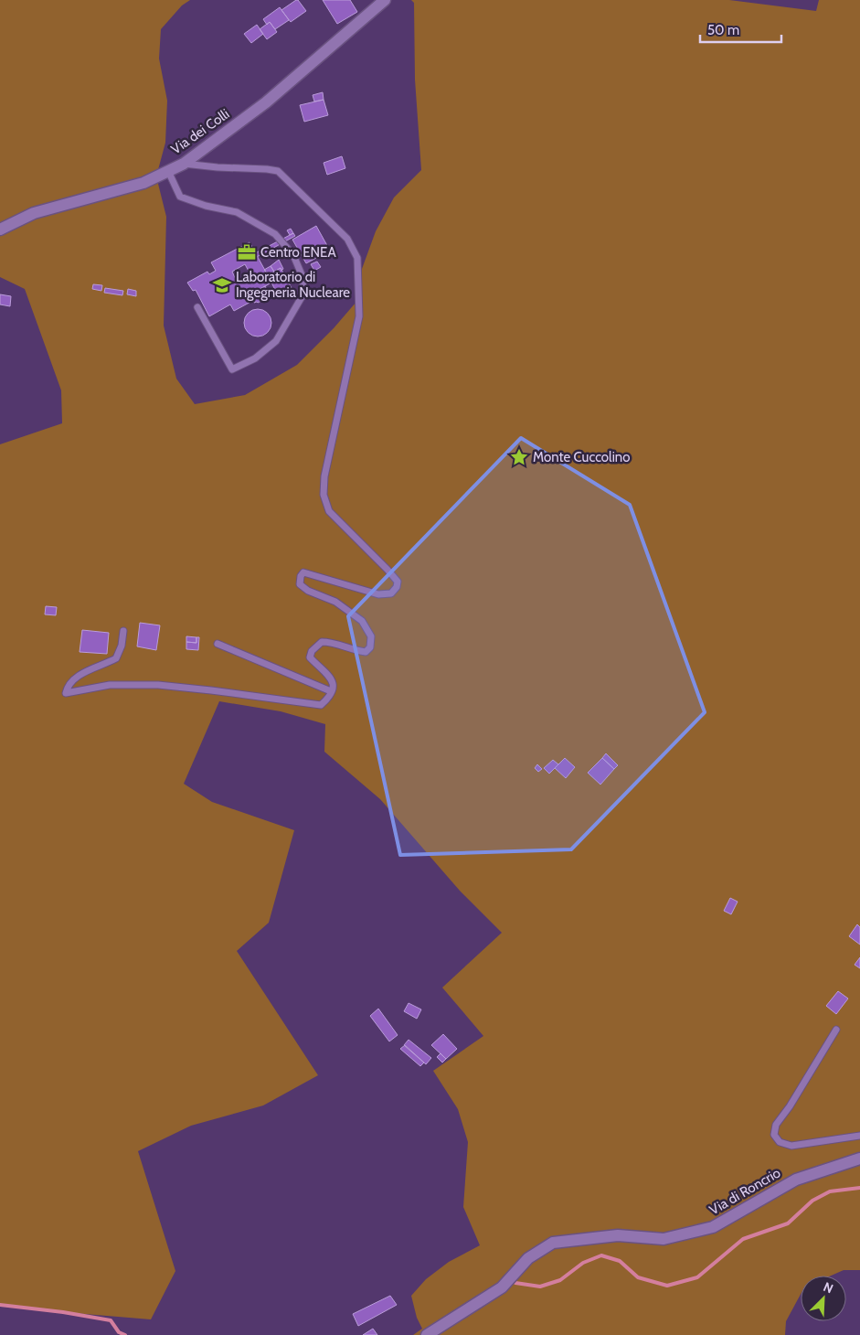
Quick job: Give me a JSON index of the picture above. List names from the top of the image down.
{
  "streets": {
    "street": ["Via dei Colli", "Via di Roncrio"]
  },
  "places": {
    "office": ["Centro ENEA"],
    "school or university": ["Laboratorio di Ingegneria Nucleare"],
    "place": ["Monte Cuccolino"]
  },
  "scale_bar": "50 m",
  "north": "top right"
}
